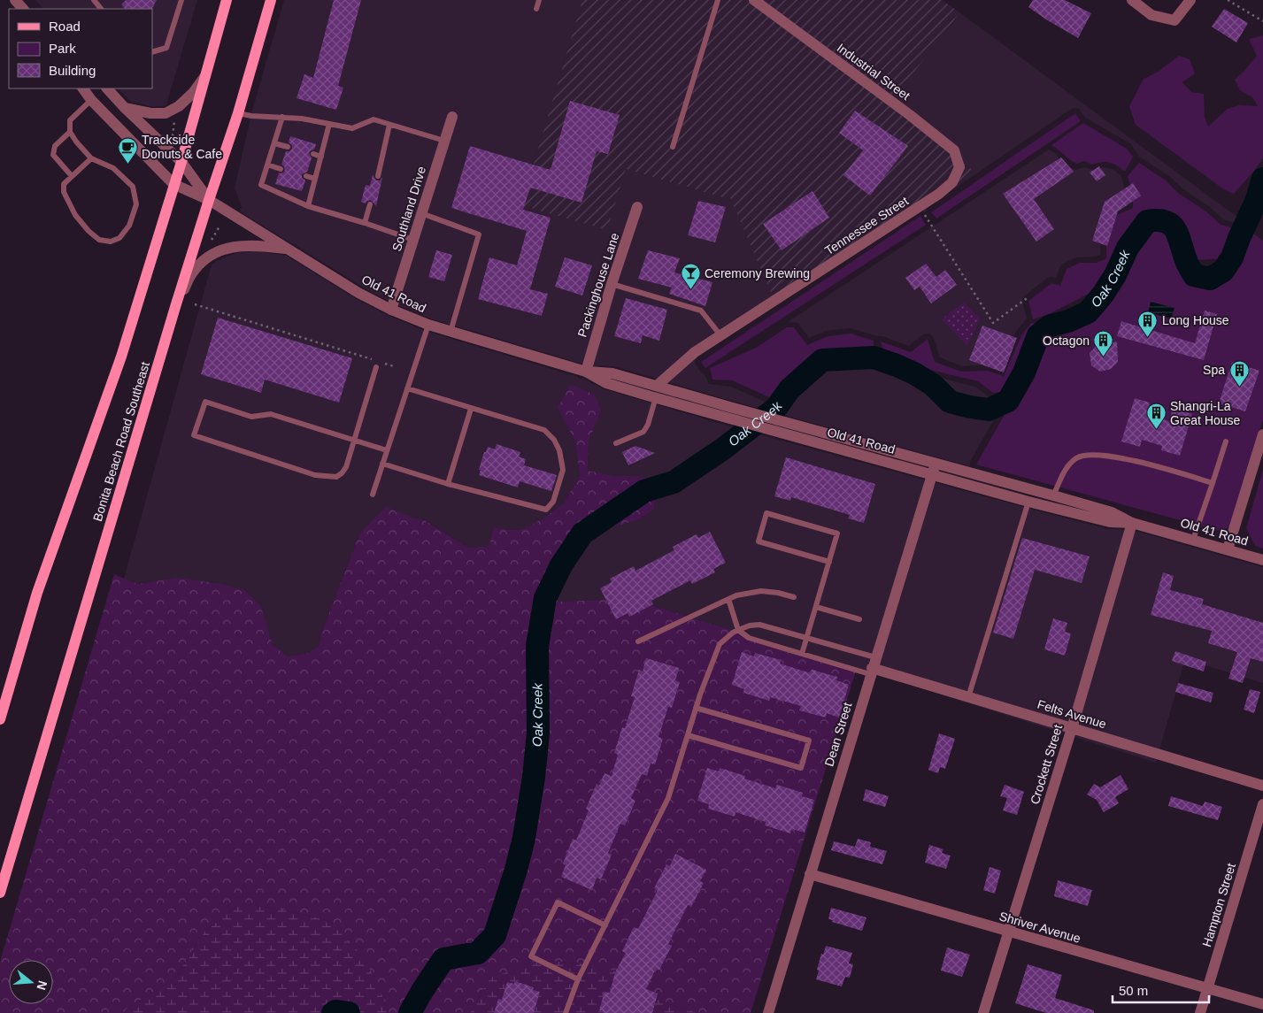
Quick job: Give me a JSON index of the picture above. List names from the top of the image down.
{
  "streets": {
    "main road": ["Bonita Beach Road Southeast"],
    "street": [
      "Industrial Street",
      "Southland Drive",
      "Tennessee Street",
      "Packinghouse Lane",
      "Old 41 Road",
      "Felts Avenue",
      "Dean Street",
      "Crockett Street",
      "Hampton Street",
      "Shriver Avenue"
    ]
  },
  "crossings": [
    ["Industrial Street", "Tennessee Street"],
    ["Southland Drive", "Old 41 Road"],
    ["Tennessee Street", "Old 41 Road"],
    ["Packinghouse Lane", "Old 41 Road"],
    ["Old 41 Road", "Bonita Beach Road Southeast"],
    ["Old 41 Road", "Dean Street"],
    ["Old 41 Road", "Crockett Street"],
    ["Felts Avenue", "Dean Street"],
    ["Felts Avenue", "Crockett Street"],
    ["Dean Street", "Shriver Avenue"],
    ["Crockett Street", "Shriver Avenue"],
    ["Hampton Street", "Shriver Avenue"]
  ],
  "water": ["Oak Creek"],
  "places": {
    "cafe": ["Trackside Donuts & Cafe"],
    "bar": ["Ceremony Brewing"],
    "building": [
      "Long House",
      "Octagon",
      "Spa",
      "Shangri-La Great House"
    ]
  },
  "legend": ["Road", "Park", "Building"],
  "scale_bar": "50 m",
  "north": "right"
}
